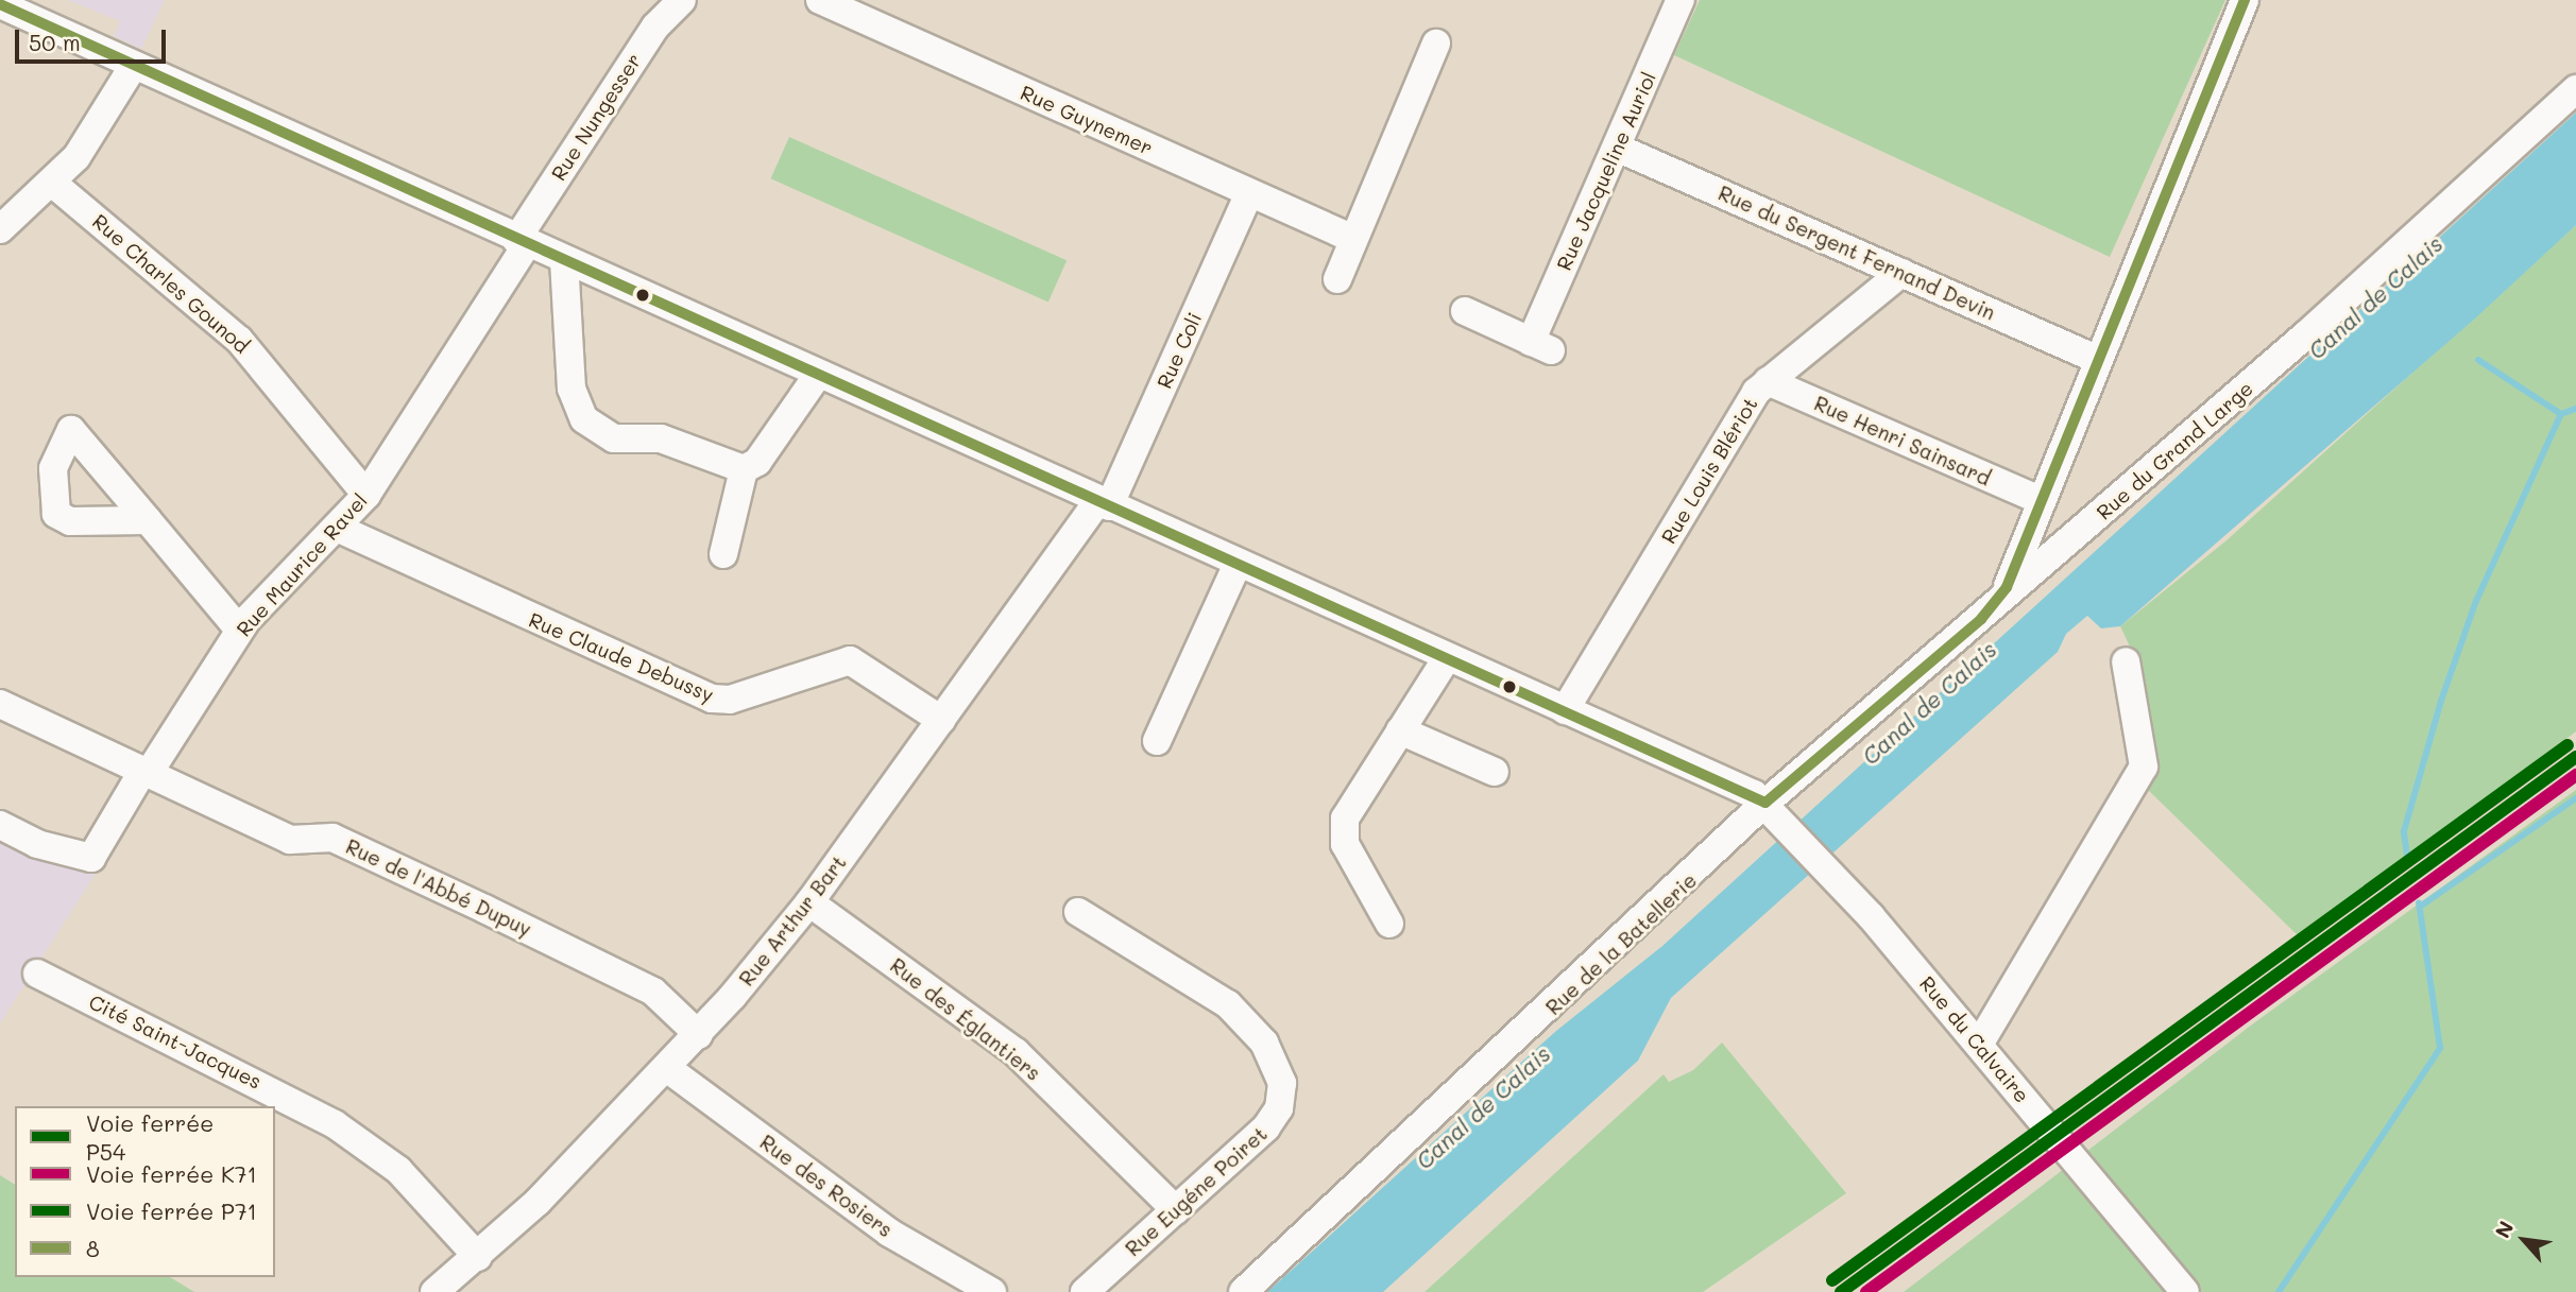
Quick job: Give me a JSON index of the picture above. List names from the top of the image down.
{
  "streets": {
    "street": [
      "Rue Nungesser",
      "Rue Guynemer",
      "Rue Jacqueline Auriol",
      "Rue du Sergent Fernand Devin",
      "Rue Charles Gounod",
      "Rue Coli",
      "Rue Henri Sainsard",
      "Rue du Grand Large",
      "Rue Louis Blériot",
      "Rue Maurice Ravel",
      "Rue Claude Debussy",
      "Rue de l'Abbé Dupuy",
      "Rue Arthur Bart",
      "Rue de la Batellerie",
      "Rue des Églantiers",
      "Rue du Calvaire",
      "Cité Saint-Jacques",
      "Rue des Rosiers",
      "Rue Eugéne Poiret"
    ]
  },
  "crossings": [
    ["Rue Nungesser", "Rue Maurice Ravel"],
    ["Rue Guynemer", "Rue Coli"],
    ["Rue Jacqueline Auriol", "Rue du Sergent Fernand Devin"],
    ["Rue du Sergent Fernand Devin", "Rue Louis Blériot"],
    ["Rue Charles Gounod", "Rue Maurice Ravel"],
    ["Rue Coli", "Rue Arthur Bart"],
    ["Rue Henri Sainsard", "Rue Louis Blériot"],
    ["Rue du Grand Large", "Rue de la Batellerie"],
    ["Rue du Grand Large", "Rue du Calvaire"],
    ["Rue Maurice Ravel", "Rue Claude Debussy"],
    ["Rue Maurice Ravel", "Rue de l'Abbé Dupuy"],
    ["Rue Claude Debussy", "Rue Arthur Bart"],
    ["Rue de l'Abbé Dupuy", "Rue Arthur Bart"],
    ["Rue Arthur Bart", "Rue des Églantiers"],
    ["Rue Arthur Bart", "Cité Saint-Jacques"],
    ["Rue Arthur Bart", "Rue des Rosiers"],
    ["Rue de la Batellerie", "Rue du Calvaire"],
    ["Rue des Églantiers", "Rue Eugéne Poiret"]
  ],
  "water": ["Canal de Calais"],
  "lines": [
    "transit line 8",
    "rail line P71",
    "rail line P54",
    "rail line K71"
  ],
  "legend": [
    "Voie ferrée P54",
    "Voie ferrée K71",
    "Voie ferrée P71",
    "8"
  ],
  "scale_bar": "50 m",
  "north": "top left"
}
